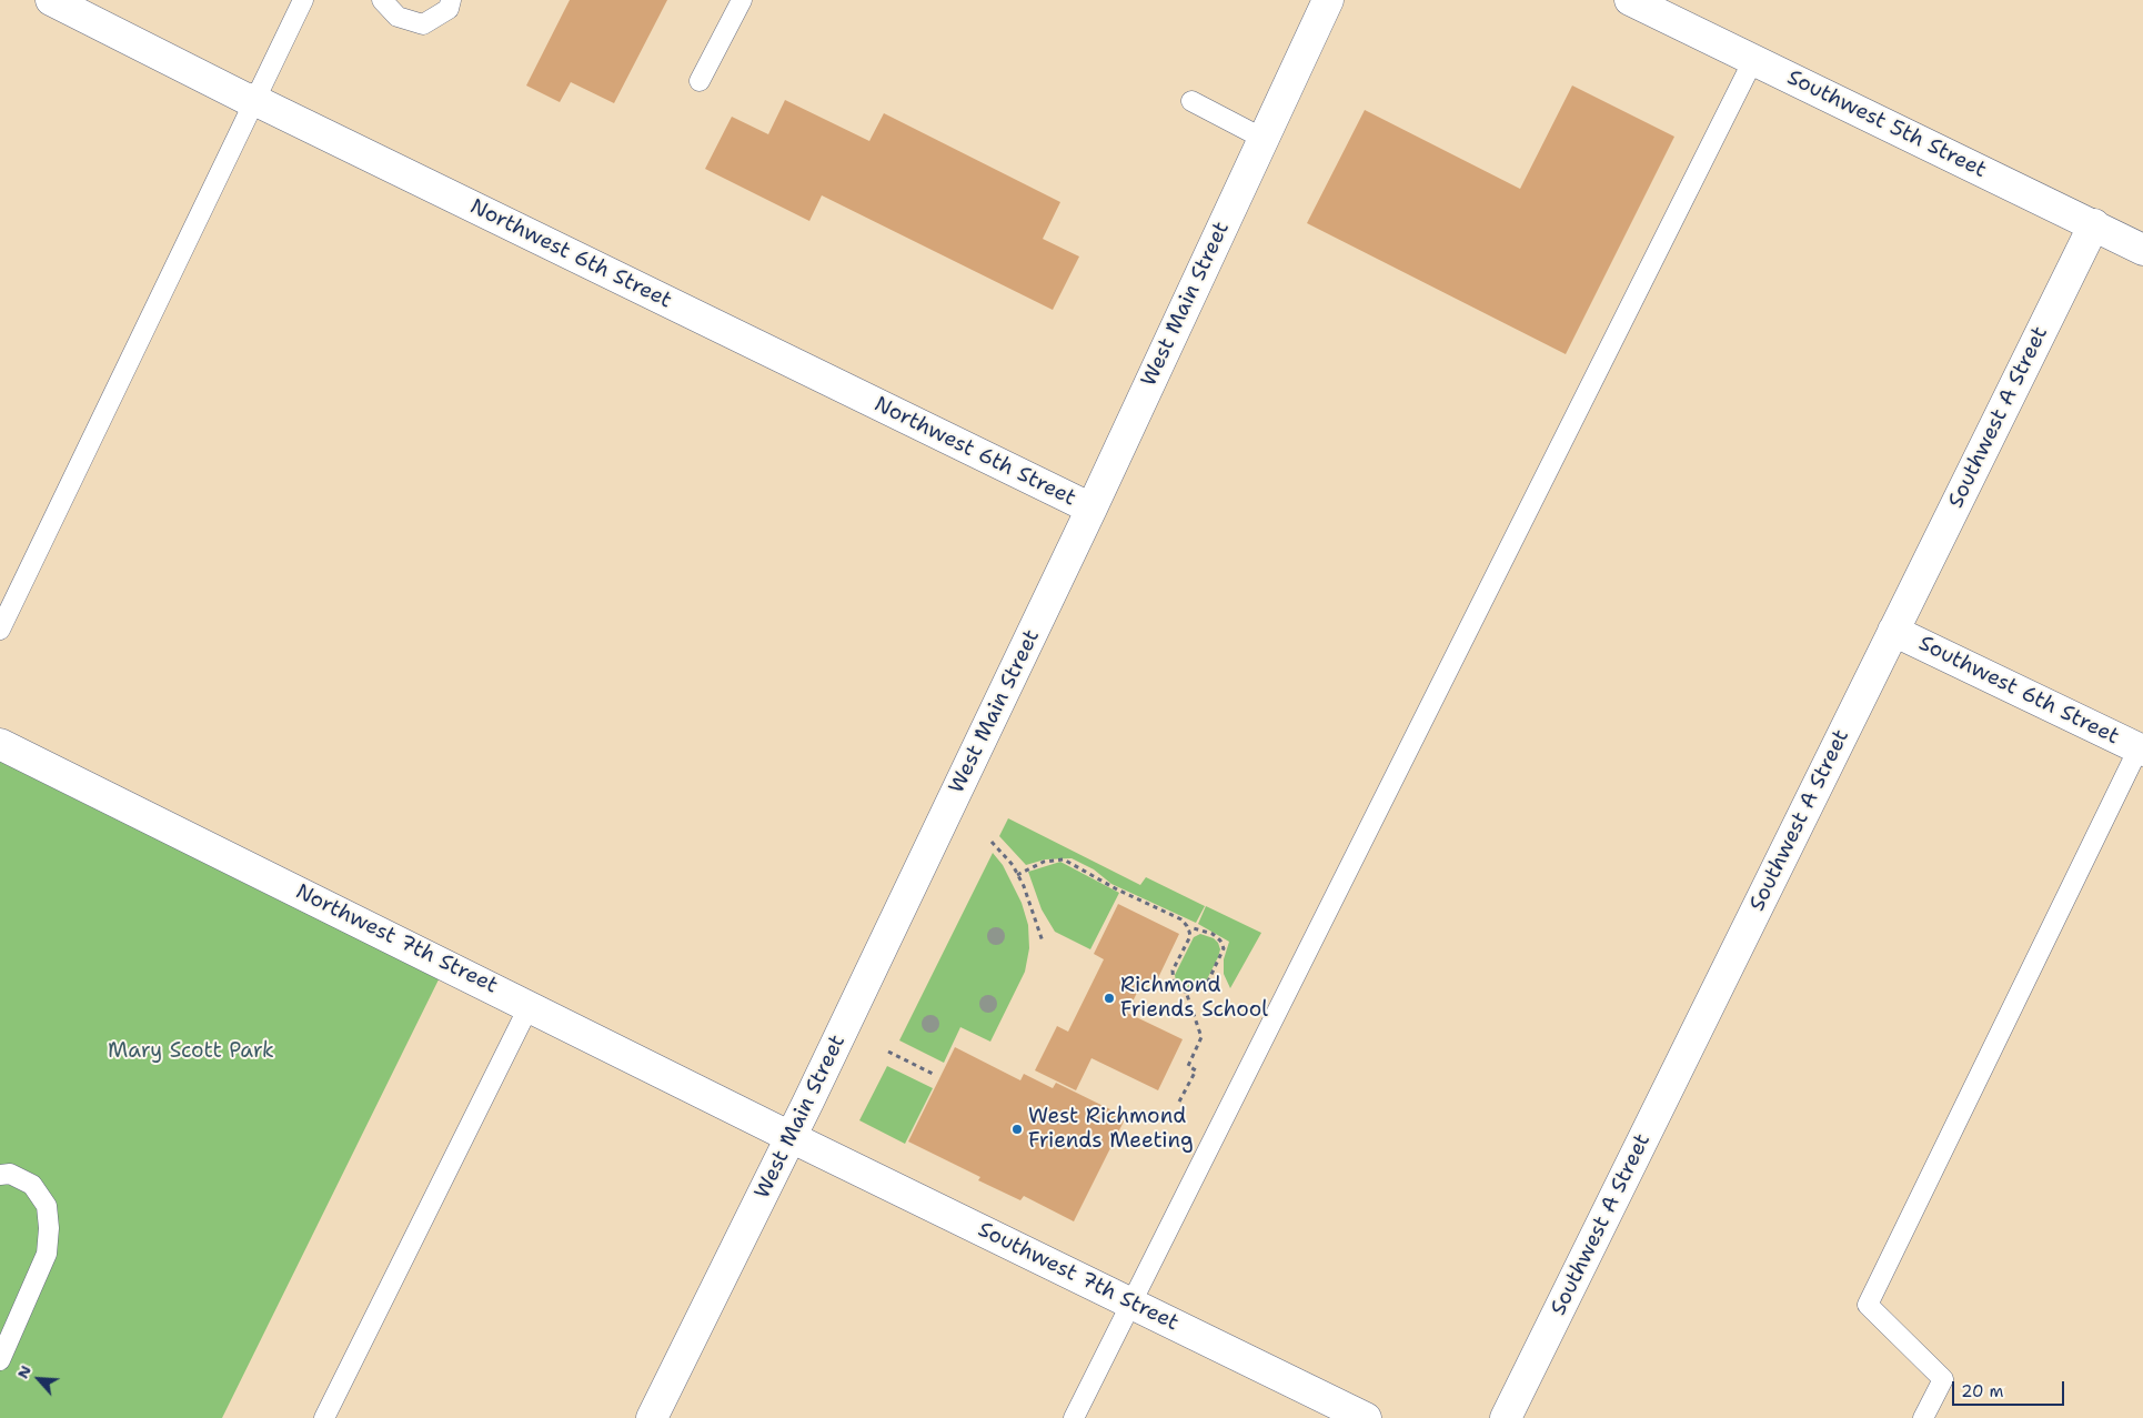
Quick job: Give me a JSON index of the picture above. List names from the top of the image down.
{
  "streets": {
    "street": [
      "Southwest 5th Street",
      "Northwest 6th Street",
      "West Main Street",
      "Southwest A Street",
      "Southwest 6th Street",
      "Northwest 7th Street",
      "Southwest 7th Street"
    ]
  },
  "crossings": [
    ["Southwest 5th Street", "Southwest A Street"],
    ["Northwest 6th Street", "West Main Street"],
    ["West Main Street", "Northwest 7th Street"],
    ["West Main Street", "Southwest 7th Street"],
    ["Southwest A Street", "Southwest 6th Street"],
    ["Northwest 7th Street", "Southwest 7th Street"]
  ],
  "parks": ["Mary Scott Park"],
  "places": ["Richmond Friends School", "West Richmond Friends Meeting"],
  "scale_bar": "20 m",
  "north": "top left"
}
